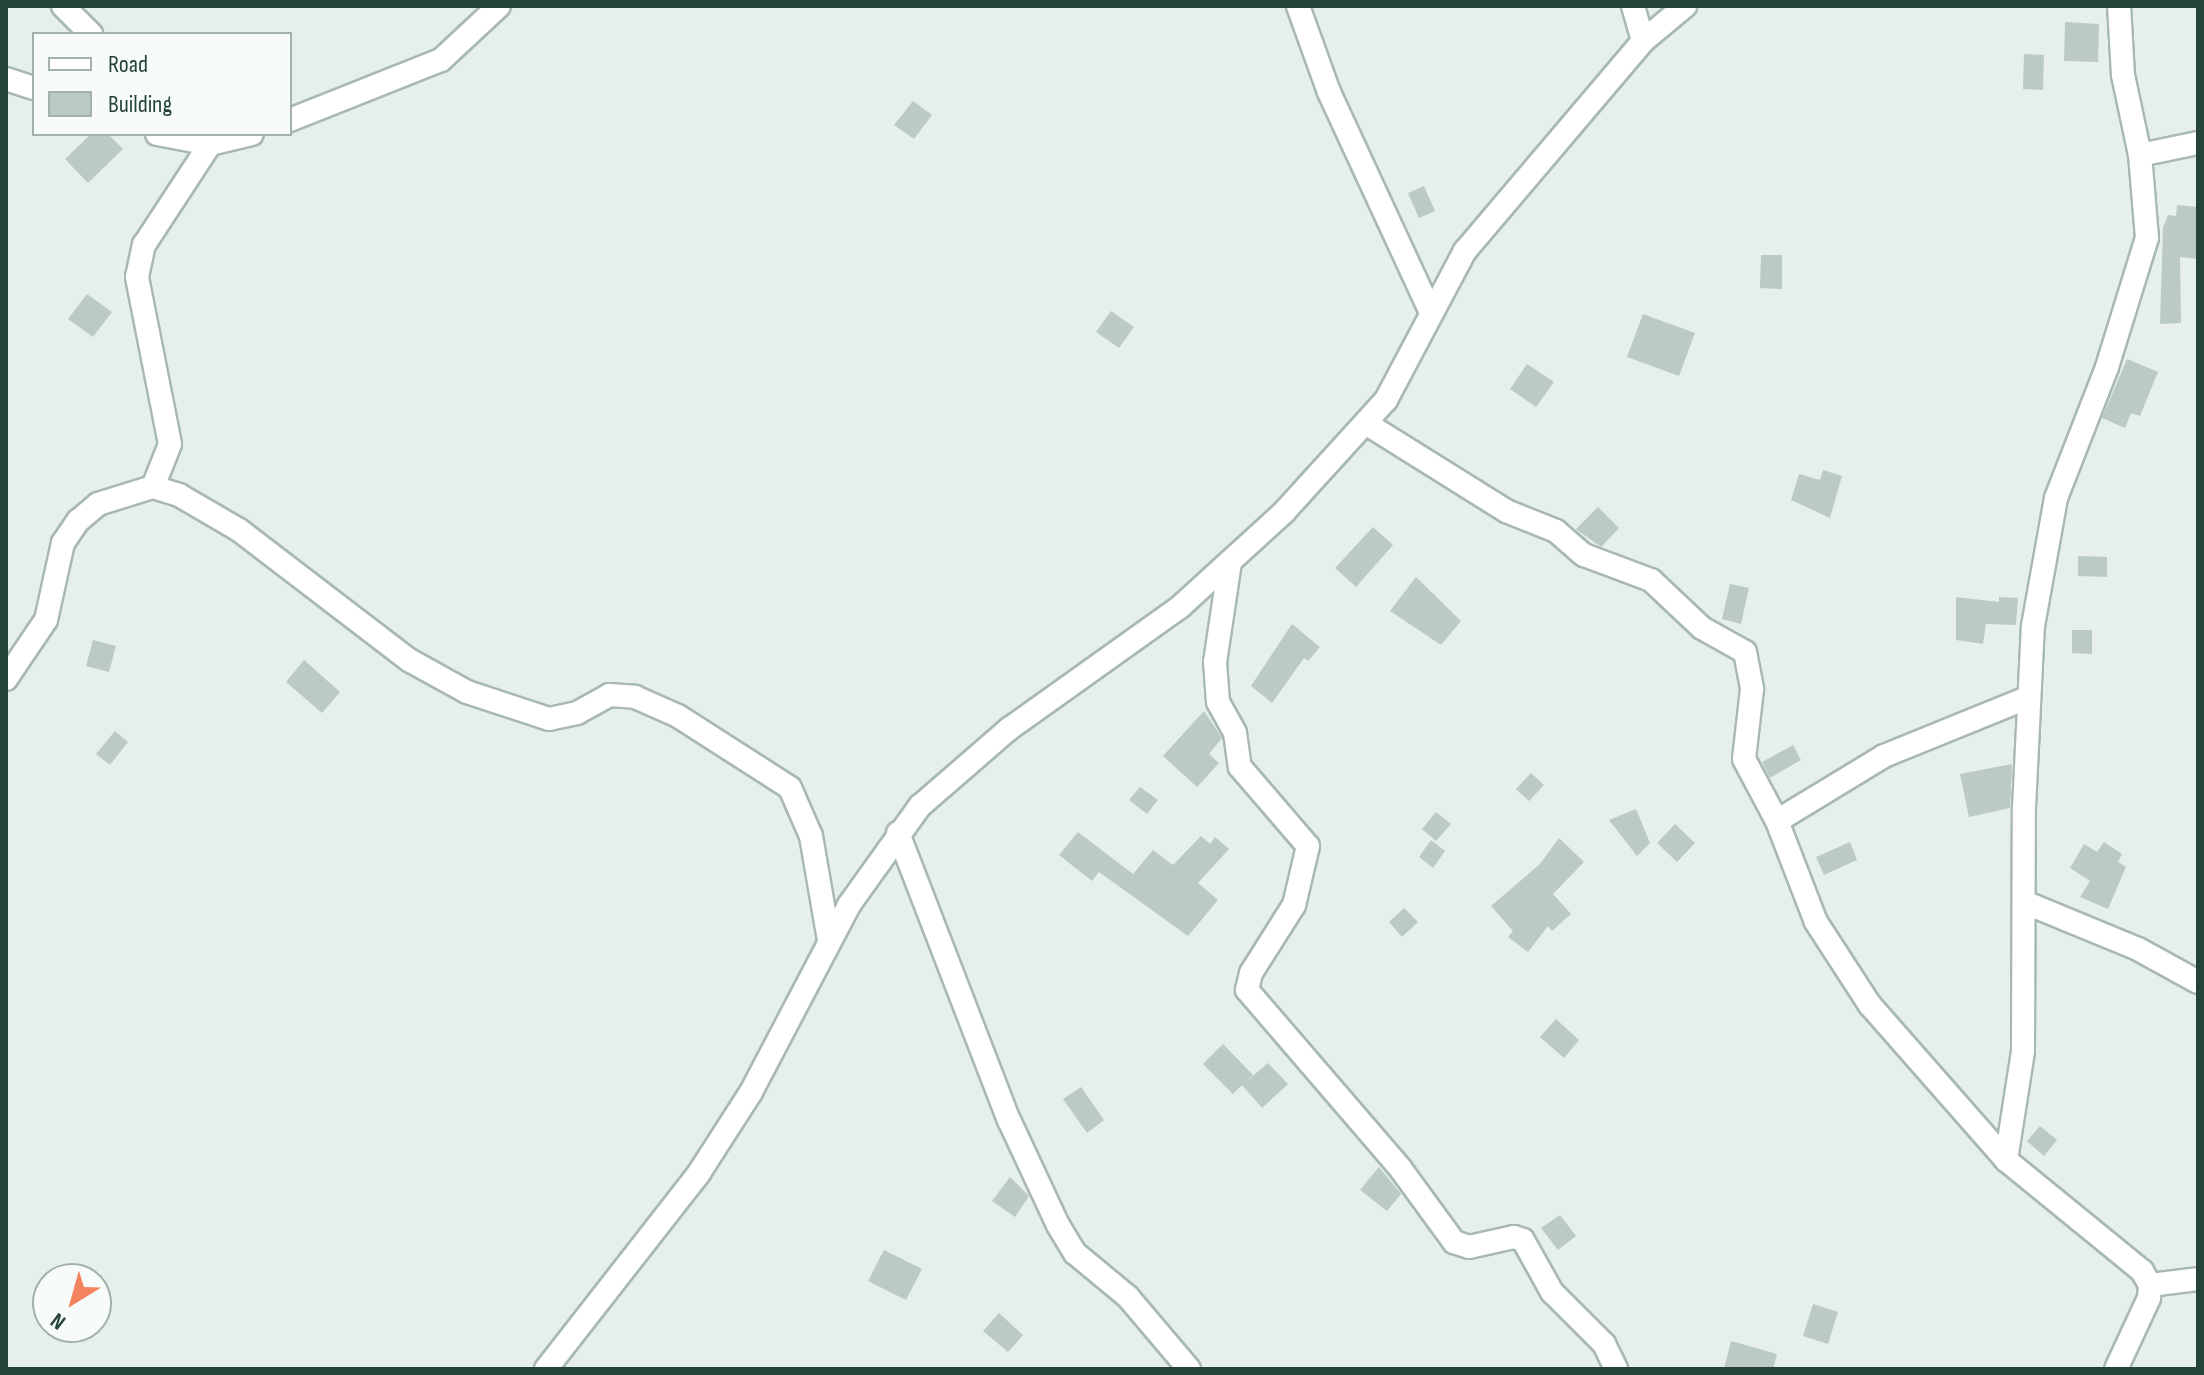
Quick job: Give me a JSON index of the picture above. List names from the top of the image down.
{
  "legend": ["Road", "Building"],
  "north": "bottom left"
}
